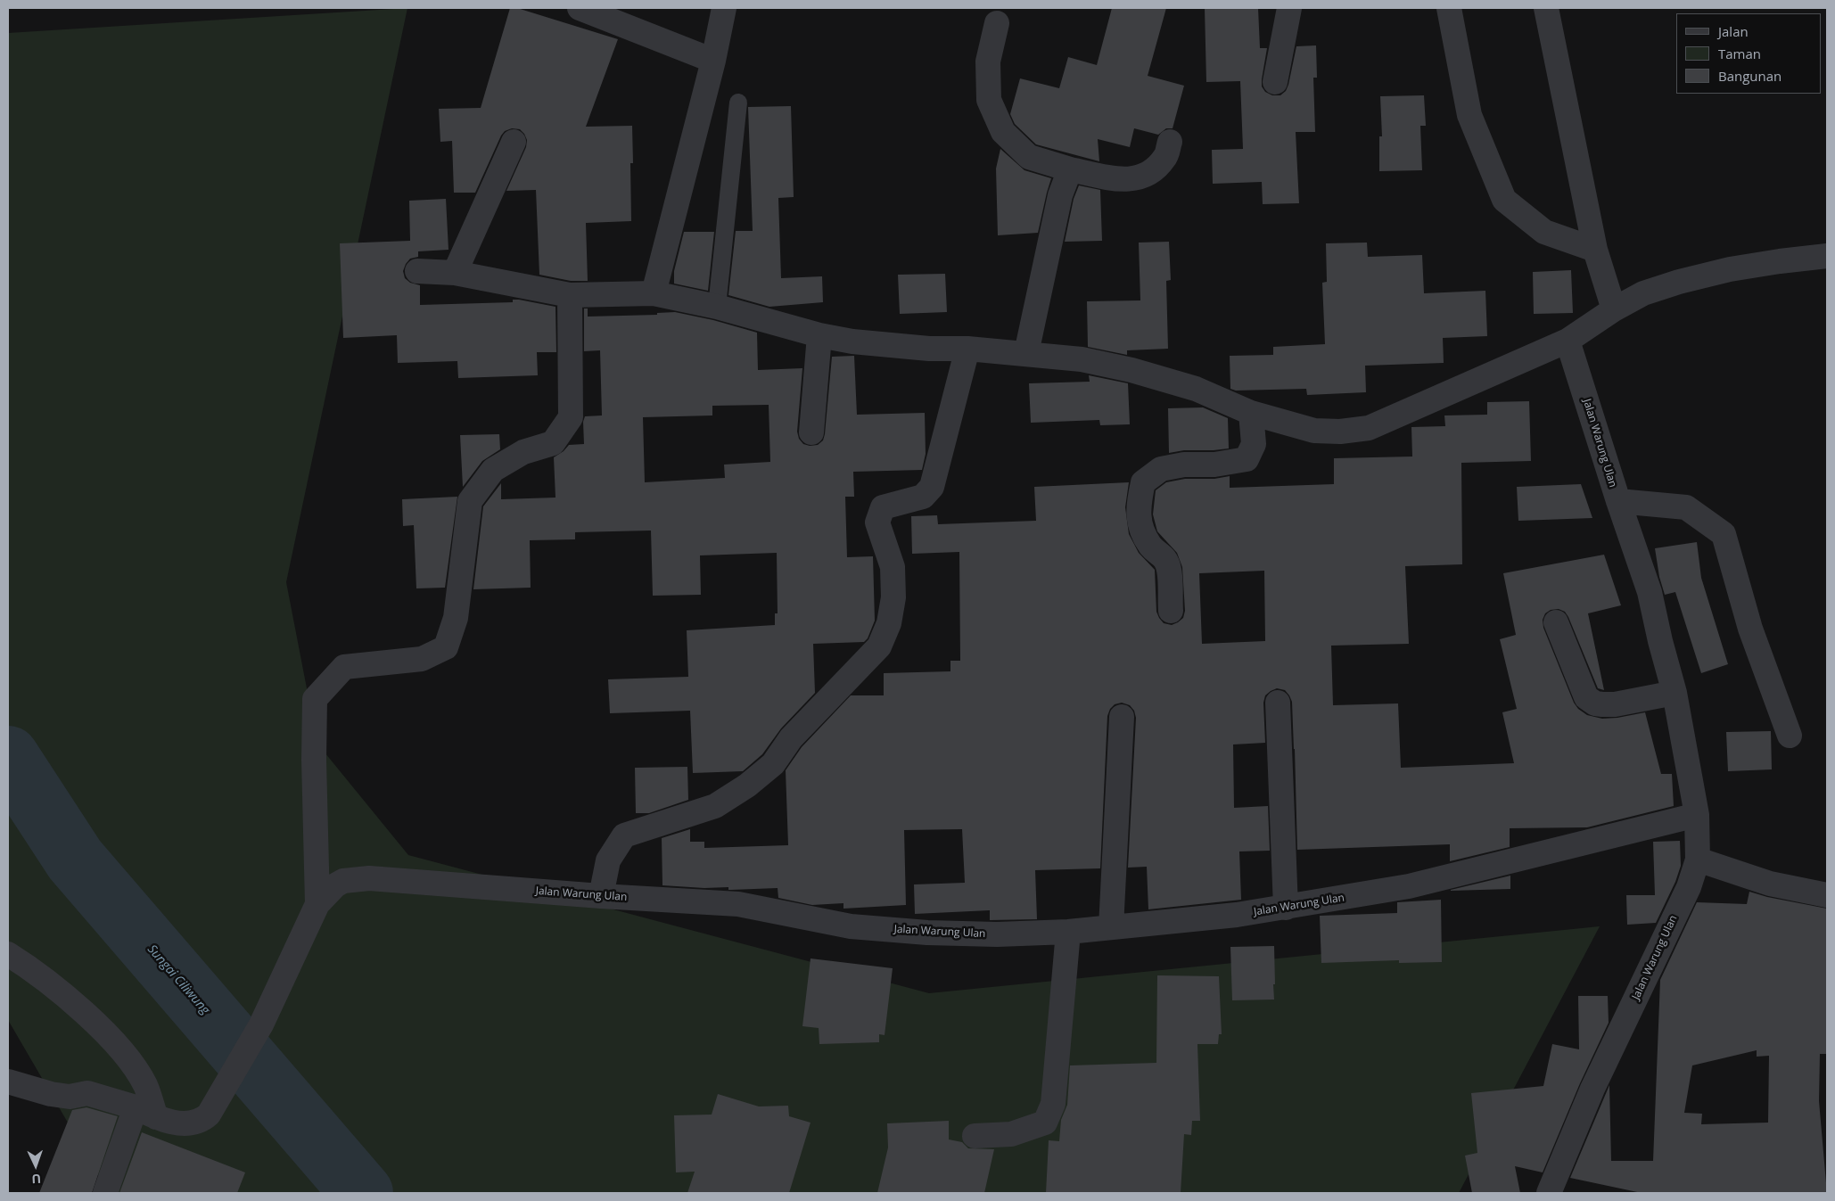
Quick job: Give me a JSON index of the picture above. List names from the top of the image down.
{
  "streets": {
    "street": ["Jalan Warung Ulan"]
  },
  "water": ["Sungai Ciliwung"],
  "legend": ["Jalan", "Taman", "Bangunan"],
  "north": "bottom"
}
